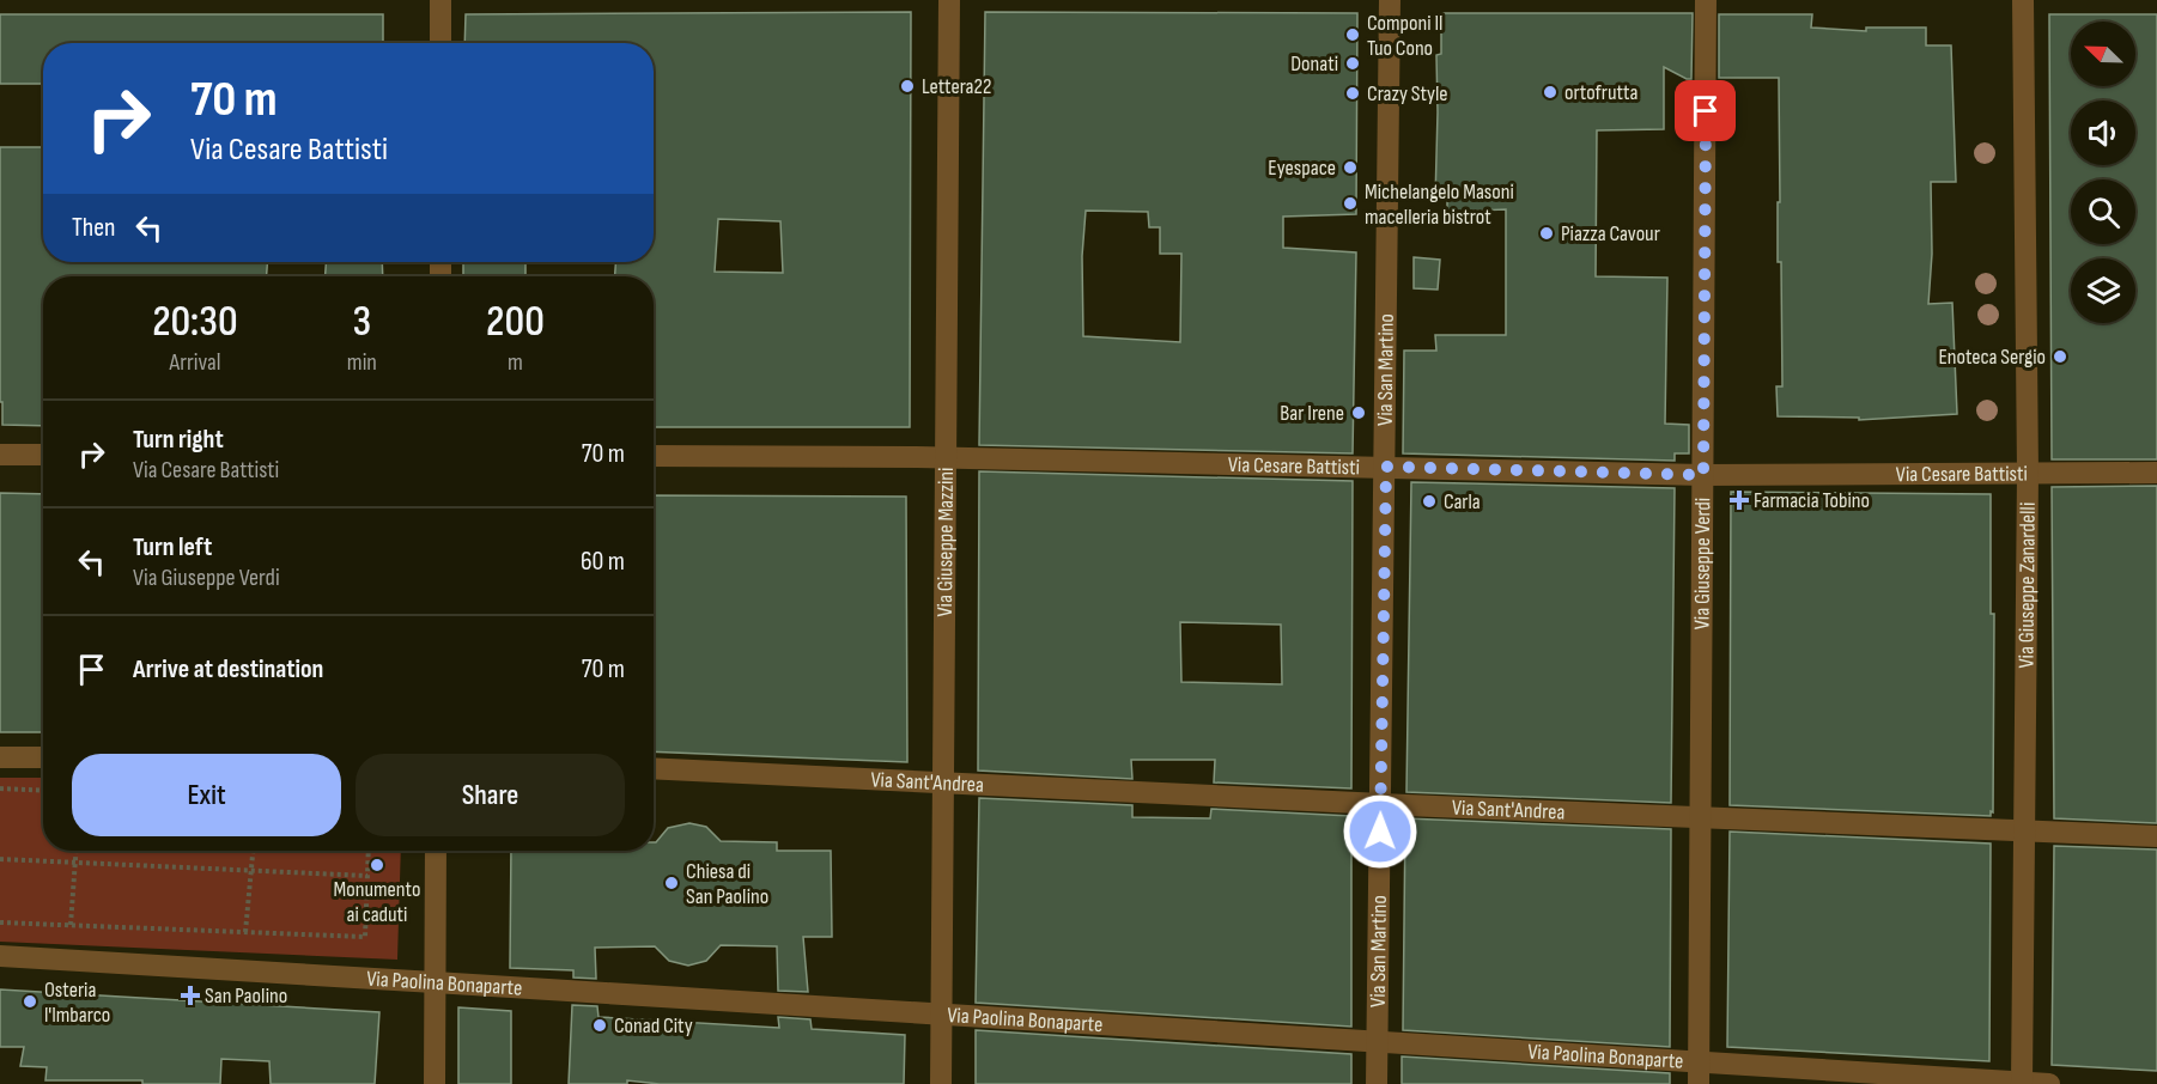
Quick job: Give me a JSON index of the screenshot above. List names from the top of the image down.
{
  "streets": {
    "street": [
      "Via San Martino",
      "Via Cesare Battisti",
      "Via Giuseppe Mazzini",
      "Via Giuseppe Verdi",
      "Via Giuseppe Zanardelli",
      "Via Sant'Andrea",
      "Via Paolina Bonaparte"
    ]
  },
  "crossings": [
    ["Via San Martino", "Via Cesare Battisti"],
    ["Via San Martino", "Via Sant'Andrea"],
    ["Via San Martino", "Via Paolina Bonaparte"],
    ["Via Cesare Battisti", "Via Giuseppe Mazzini"],
    ["Via Cesare Battisti", "Via Giuseppe Verdi"],
    ["Via Cesare Battisti", "Via Giuseppe Zanardelli"],
    ["Via Giuseppe Mazzini", "Via Sant'Andrea"],
    ["Via Giuseppe Mazzini", "Via Paolina Bonaparte"],
    ["Via Giuseppe Verdi", "Via Sant'Andrea"],
    ["Via Giuseppe Verdi", "Via Paolina Bonaparte"],
    ["Via Giuseppe Zanardelli", "Via Sant'Andrea"],
    ["Via Giuseppe Zanardelli", "Via Paolina Bonaparte"]
  ],
  "places": {
    "other": [
      "Componi Il Tuo Cono",
      "Donati",
      "Lettera22",
      "ortofrutta",
      "Crazy Style",
      "Eyespace",
      "Michelangelo Masoni macelleria bistrot",
      "Piazza Cavour",
      "Enoteca Sergio",
      "Bar Irene",
      "Carla",
      "Monumento ai caduti",
      "Chiesa di San Paolino",
      "Osteria l'Imbarco",
      "Conad City"
    ],
    "health": ["Farmacia Tobino", "San Paolino"]
  },
  "north": "top left",
  "page": {
    "turn": ["70 m", "Via Cesare Battisti"],
    "then": "Then",
    "eta": [
      "20:30",
      "Arrival",
      "3",
      "min",
      "200",
      "m"
    ],
    "list": [
      {
        "name": "Turn right",
        "note": "Via Cesare Battisti",
        "value": "70 m"
      },
      {
        "name": "Turn left",
        "note": "Via Giuseppe Verdi",
        "value": "60 m"
      },
      {
        "name": "Arrive at destination",
        "value": "70 m"
      }
    ],
    "buttons": ["Exit", "Share"]
  }
}
